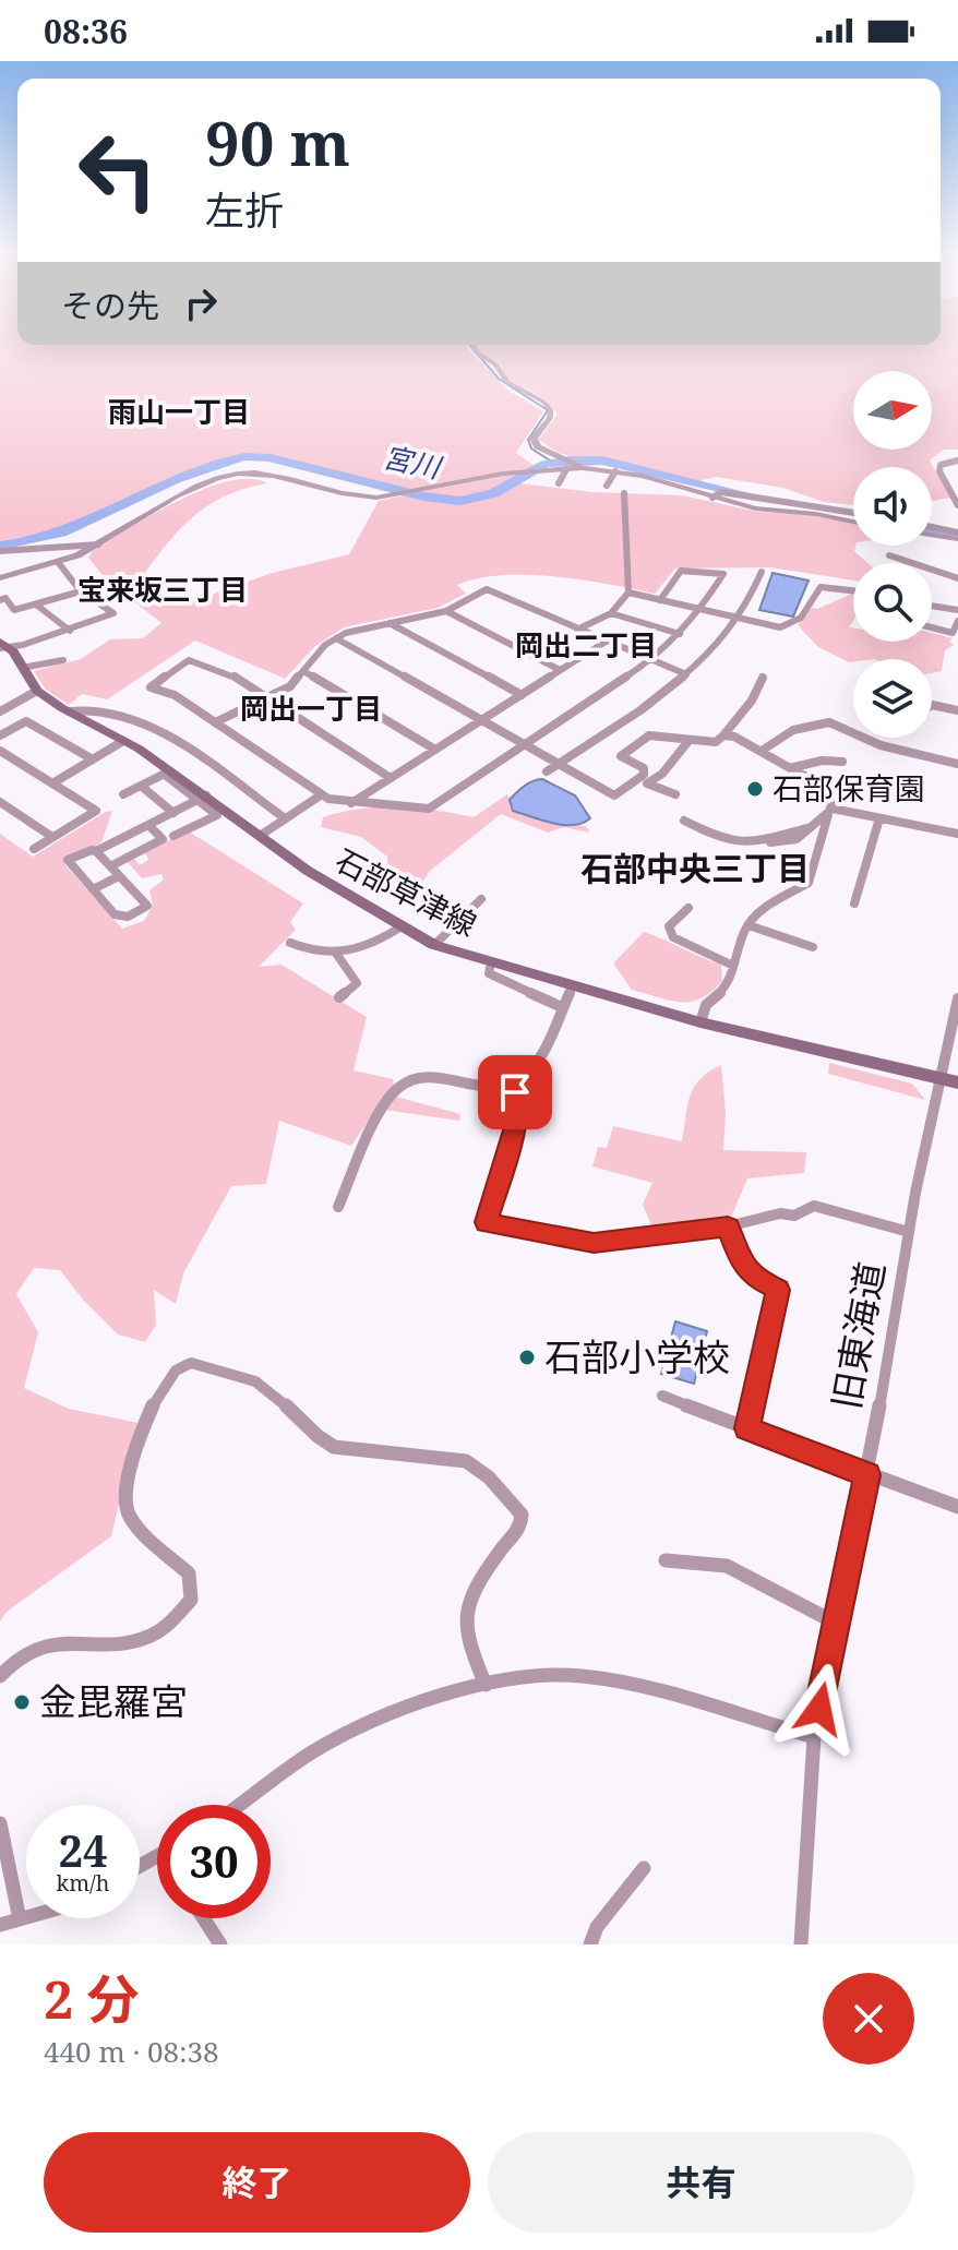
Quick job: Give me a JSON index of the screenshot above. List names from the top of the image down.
{
  "streets": {
    "main road": ["石部草津線"],
    "street": ["旧東海道"]
  },
  "crossings": [
    ["石部草津線", "旧東海道"]
  ],
  "districts": [
    "雨山一丁目",
    "宝来坂三丁目",
    "岡出二丁目",
    "岡出一丁目",
    "石部中央三丁目"
  ],
  "water": ["宮川"],
  "places": ["石部保育園", "石部小学校", "金毘羅宮"],
  "north": "right",
  "page": {
    "status": "08:36",
    "turn": ["90 m", "左折"],
    "then": "その先",
    "speed": "24 km/h",
    "limit": "30",
    "heading": ["2 分", "440 m · 08:38"],
    "buttons": ["終了", "共有"]
  }
}
